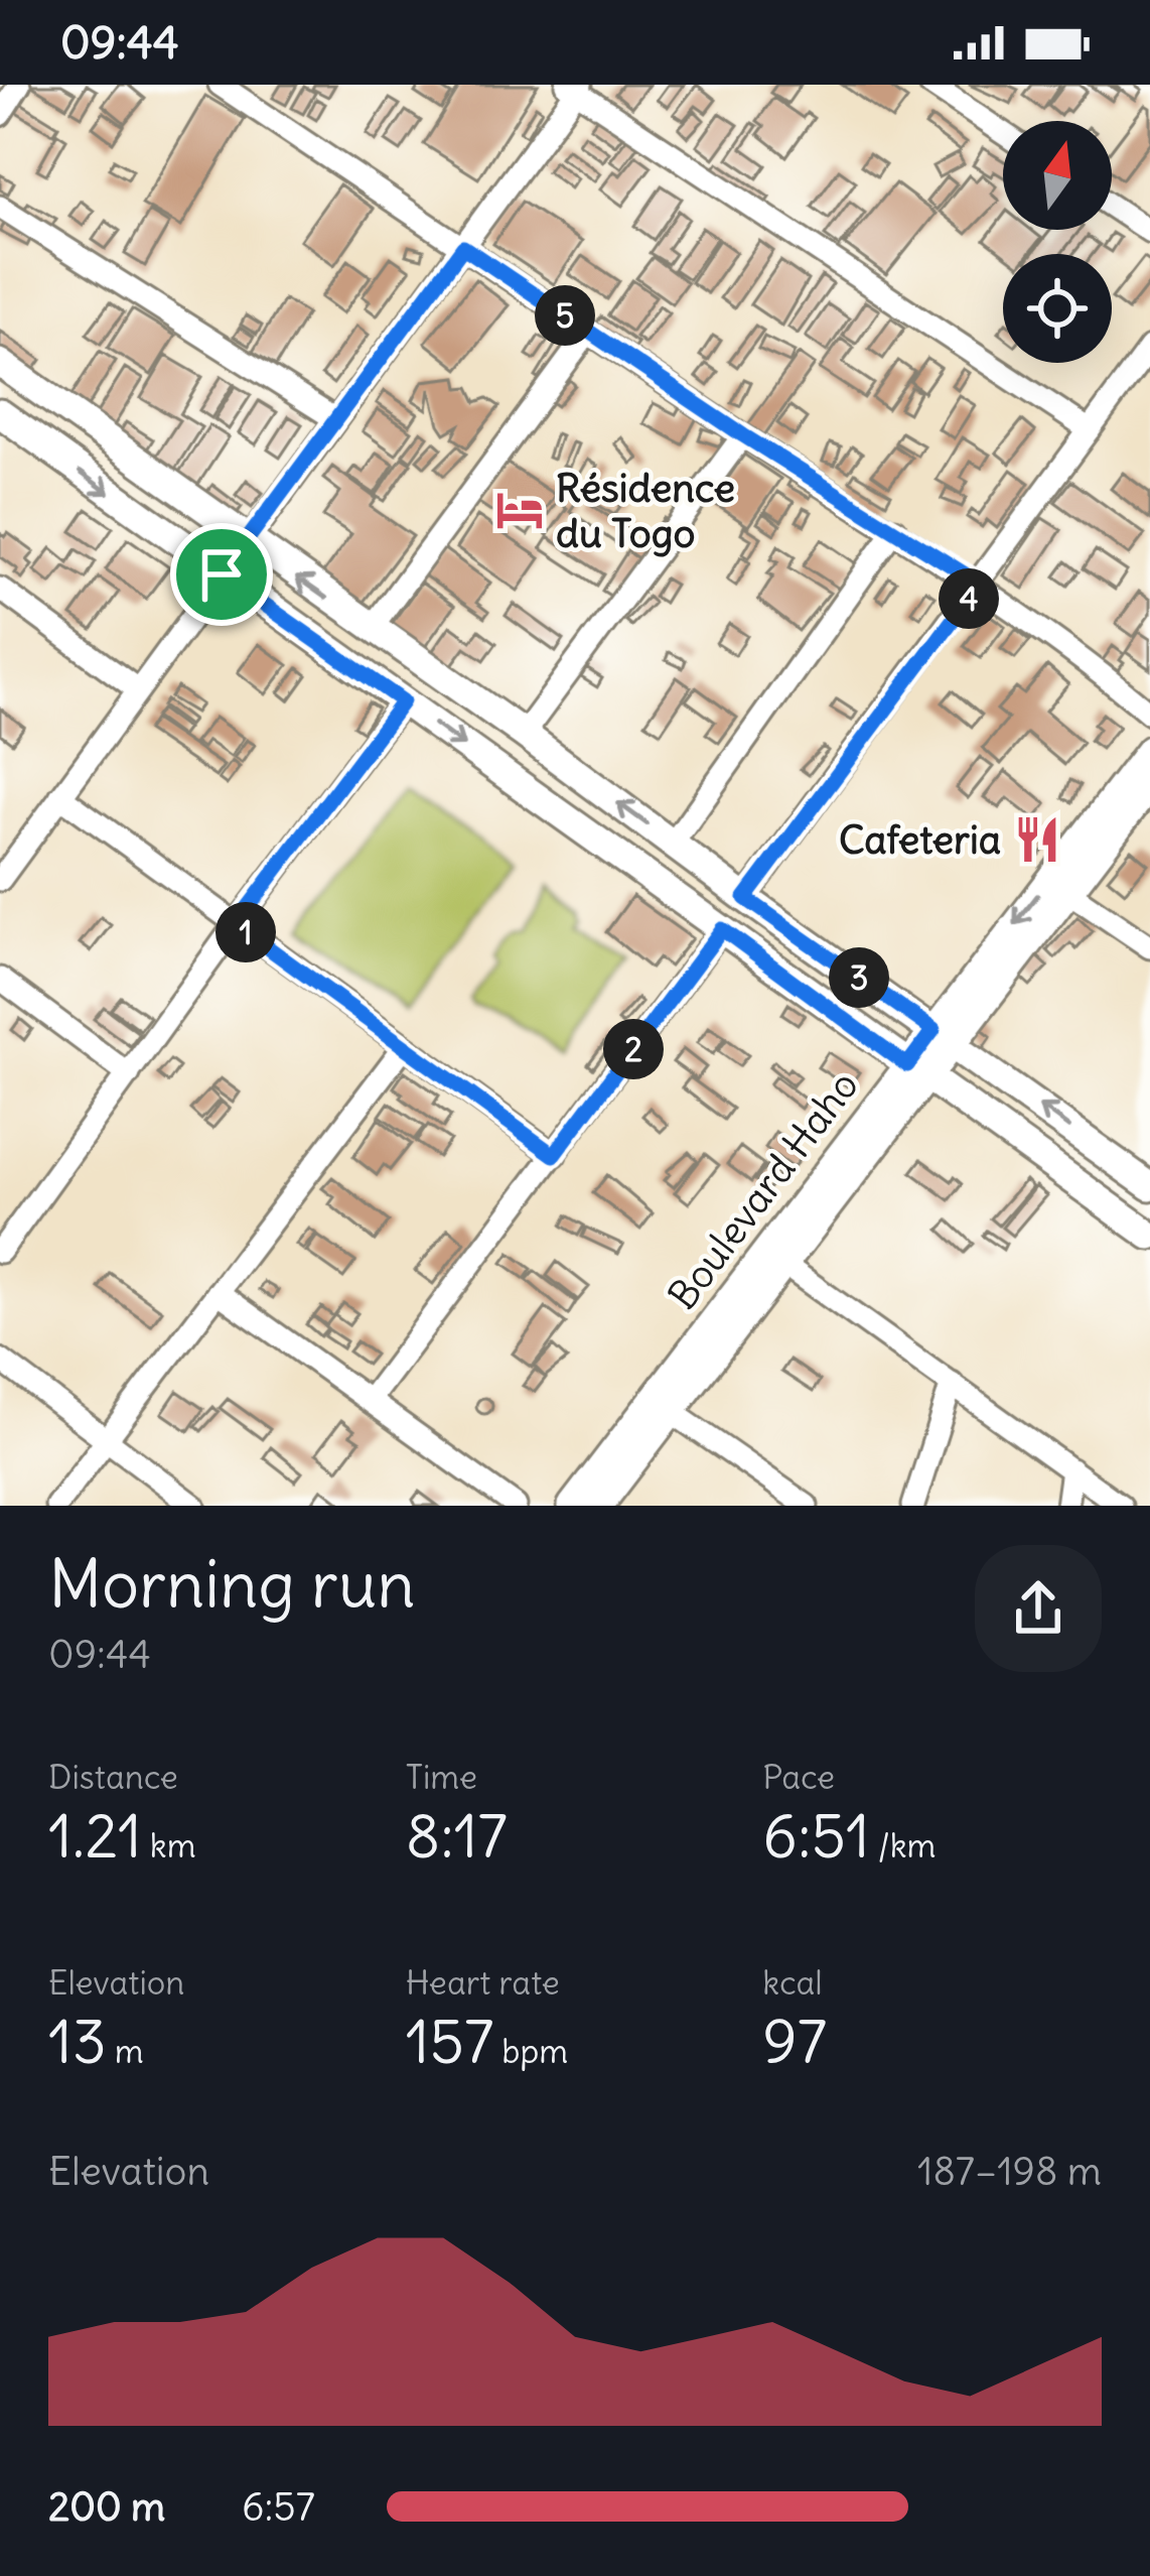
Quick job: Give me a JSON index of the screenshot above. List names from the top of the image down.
{
  "streets": {
    "main road": ["Boulevard Haho"]
  },
  "places": {
    "hotel": ["Résidence du Togo"],
    "restaurant": ["Cafeteria"]
  },
  "north": "top",
  "page": {
    "status": "09:44",
    "pins": [
      "5",
      "4",
      "1",
      "3",
      "2"
    ],
    "heading": ["Morning run", "09:44"],
    "stats": [
      ["Distance", "1.21 km"],
      ["Time", "8:17"],
      ["Pace", "6:51 /km"],
      ["Elevation", "13 m"],
      ["Heart rate", "157 bpm"],
      ["kcal", "97"]
    ],
    "chart": ["Elevation", "187–198 m"],
    "list": [
      {
        "name": "200 m",
        "note": "6:57"
      }
    ]
  }
}
